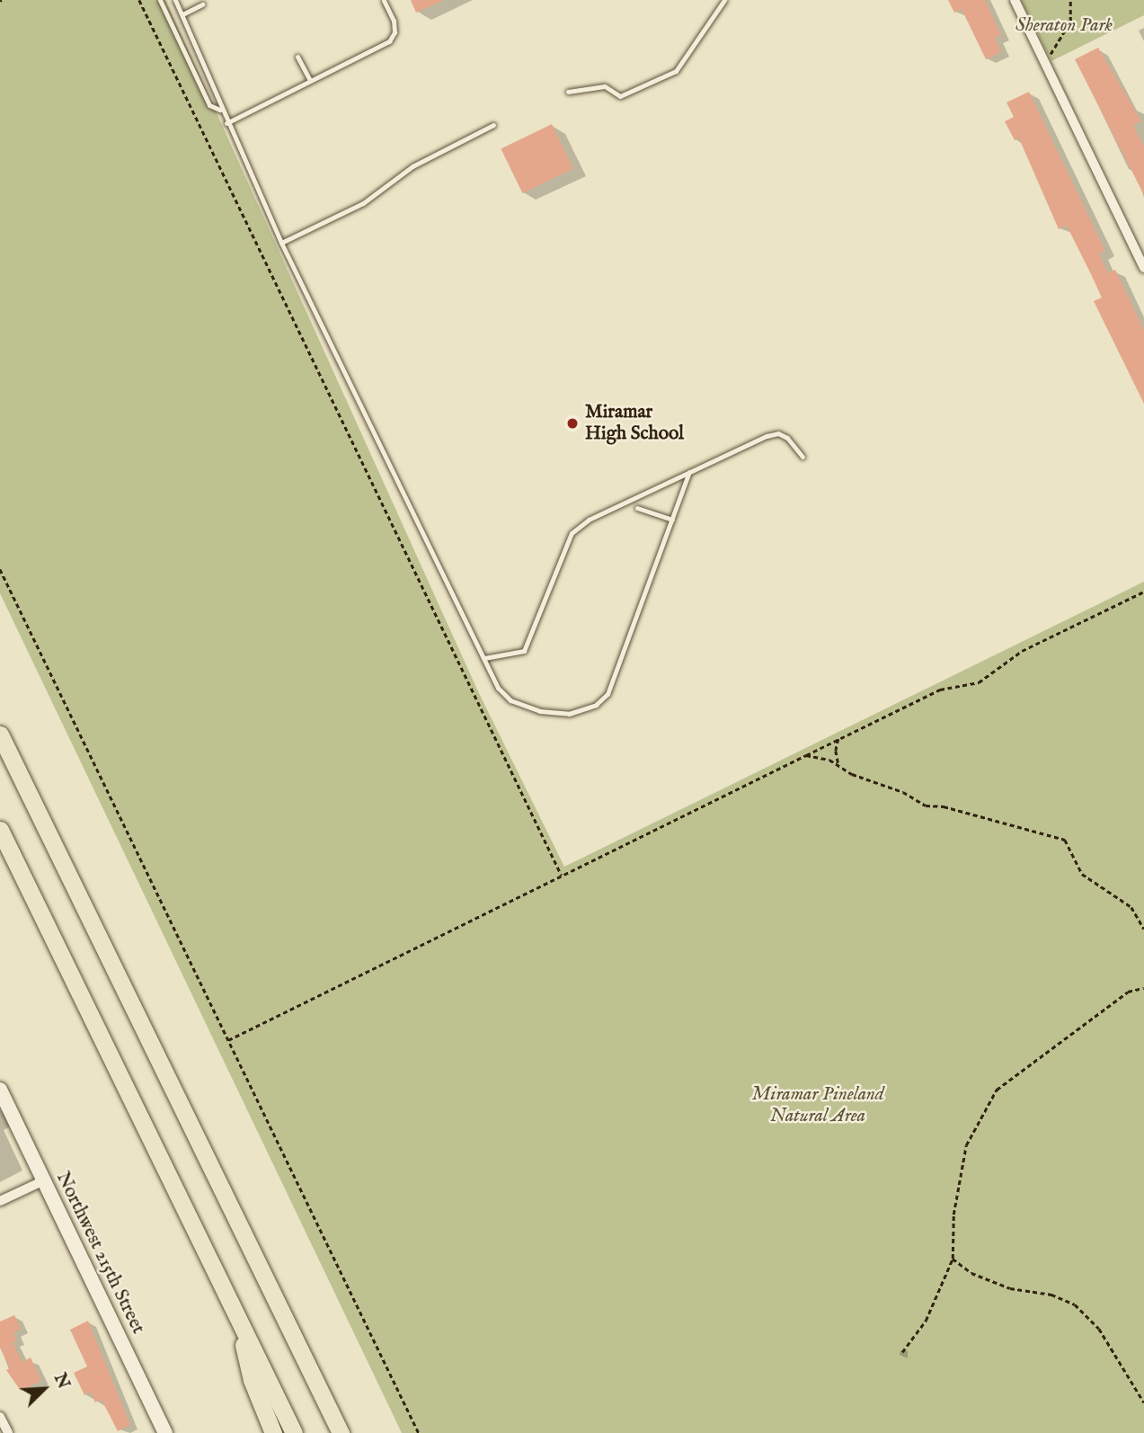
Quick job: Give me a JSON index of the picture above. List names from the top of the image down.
{
  "streets": {
    "street": ["Northwest 215th Street"]
  },
  "parks": ["Sheraton Park", "Miramar Pineland Natural Area"],
  "places": ["Miramar High School"],
  "north": "top right"
}
